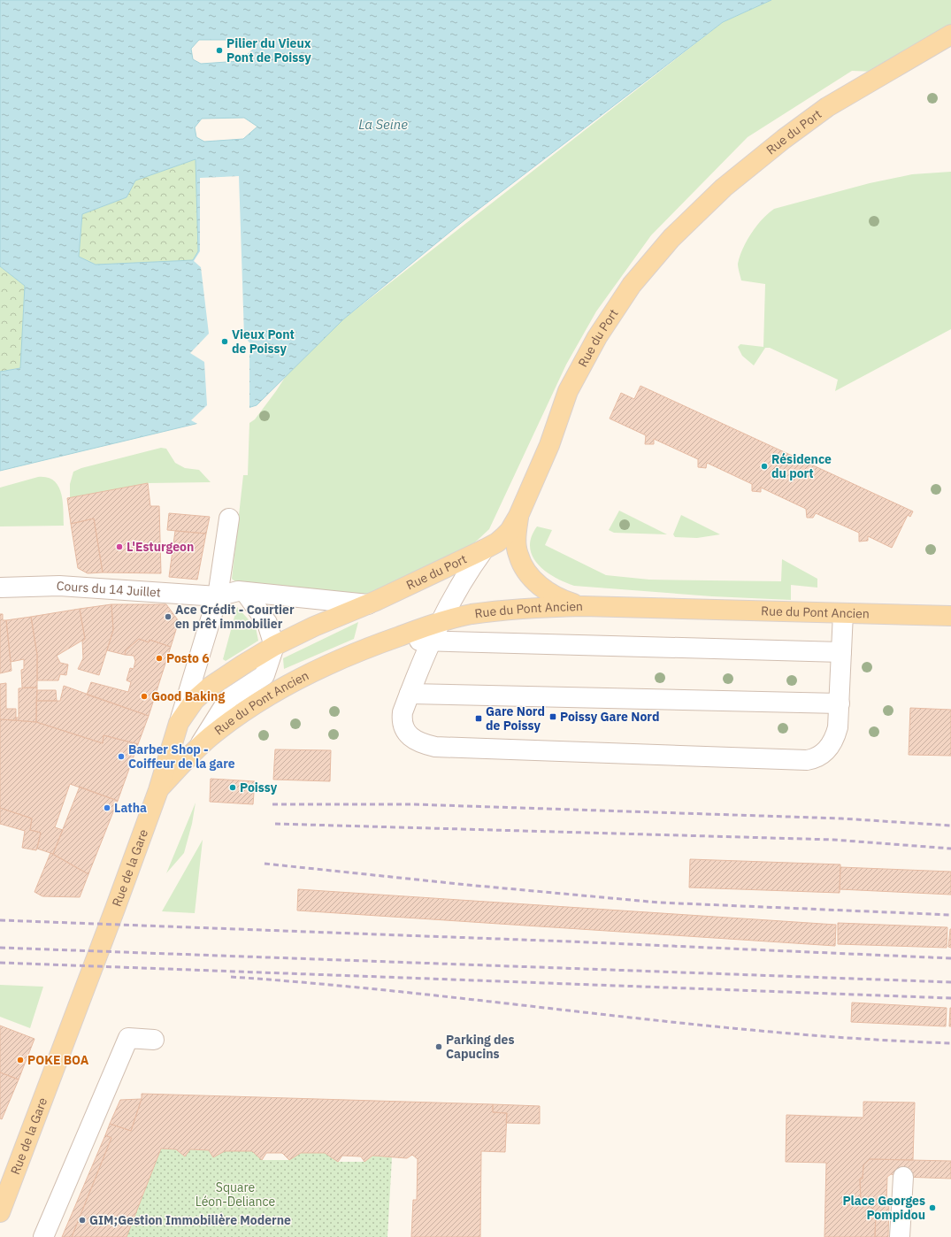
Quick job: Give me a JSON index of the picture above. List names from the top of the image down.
{
  "streets": {
    "main road": ["Rue du Port", "Rue du Pont Ancien", "Rue de la Gare"],
    "street": ["Cours du 14 Juillet"]
  },
  "crossings": [
    ["Cours du 14 Juillet", "Rue de la Gare"],
    ["Rue du Pont Ancien", "Rue de la Gare"]
  ],
  "water": ["La Seine"],
  "parks": ["Square Léon-Deliance"],
  "places": {
    "other": [
      "Pilier du Vieux Pont de Poissy",
      "Vieux Pont de Poissy",
      "Résidence du port",
      "L'Esturgeon",
      "Ace Crédit - Courtier en prêt immobilier",
      "Posto 6",
      "Good Baking",
      "Barber Shop - Coiffeur de la gare",
      "Poissy",
      "Latha",
      "Parking des Capucins",
      "POKE BOA",
      "Place Georges Pompidou",
      "GIM;Gestion Immobilière Moderne"
    ],
    "transit": ["Poissy Gare Nord", "Gare Nord de Poissy"]
  }
}
